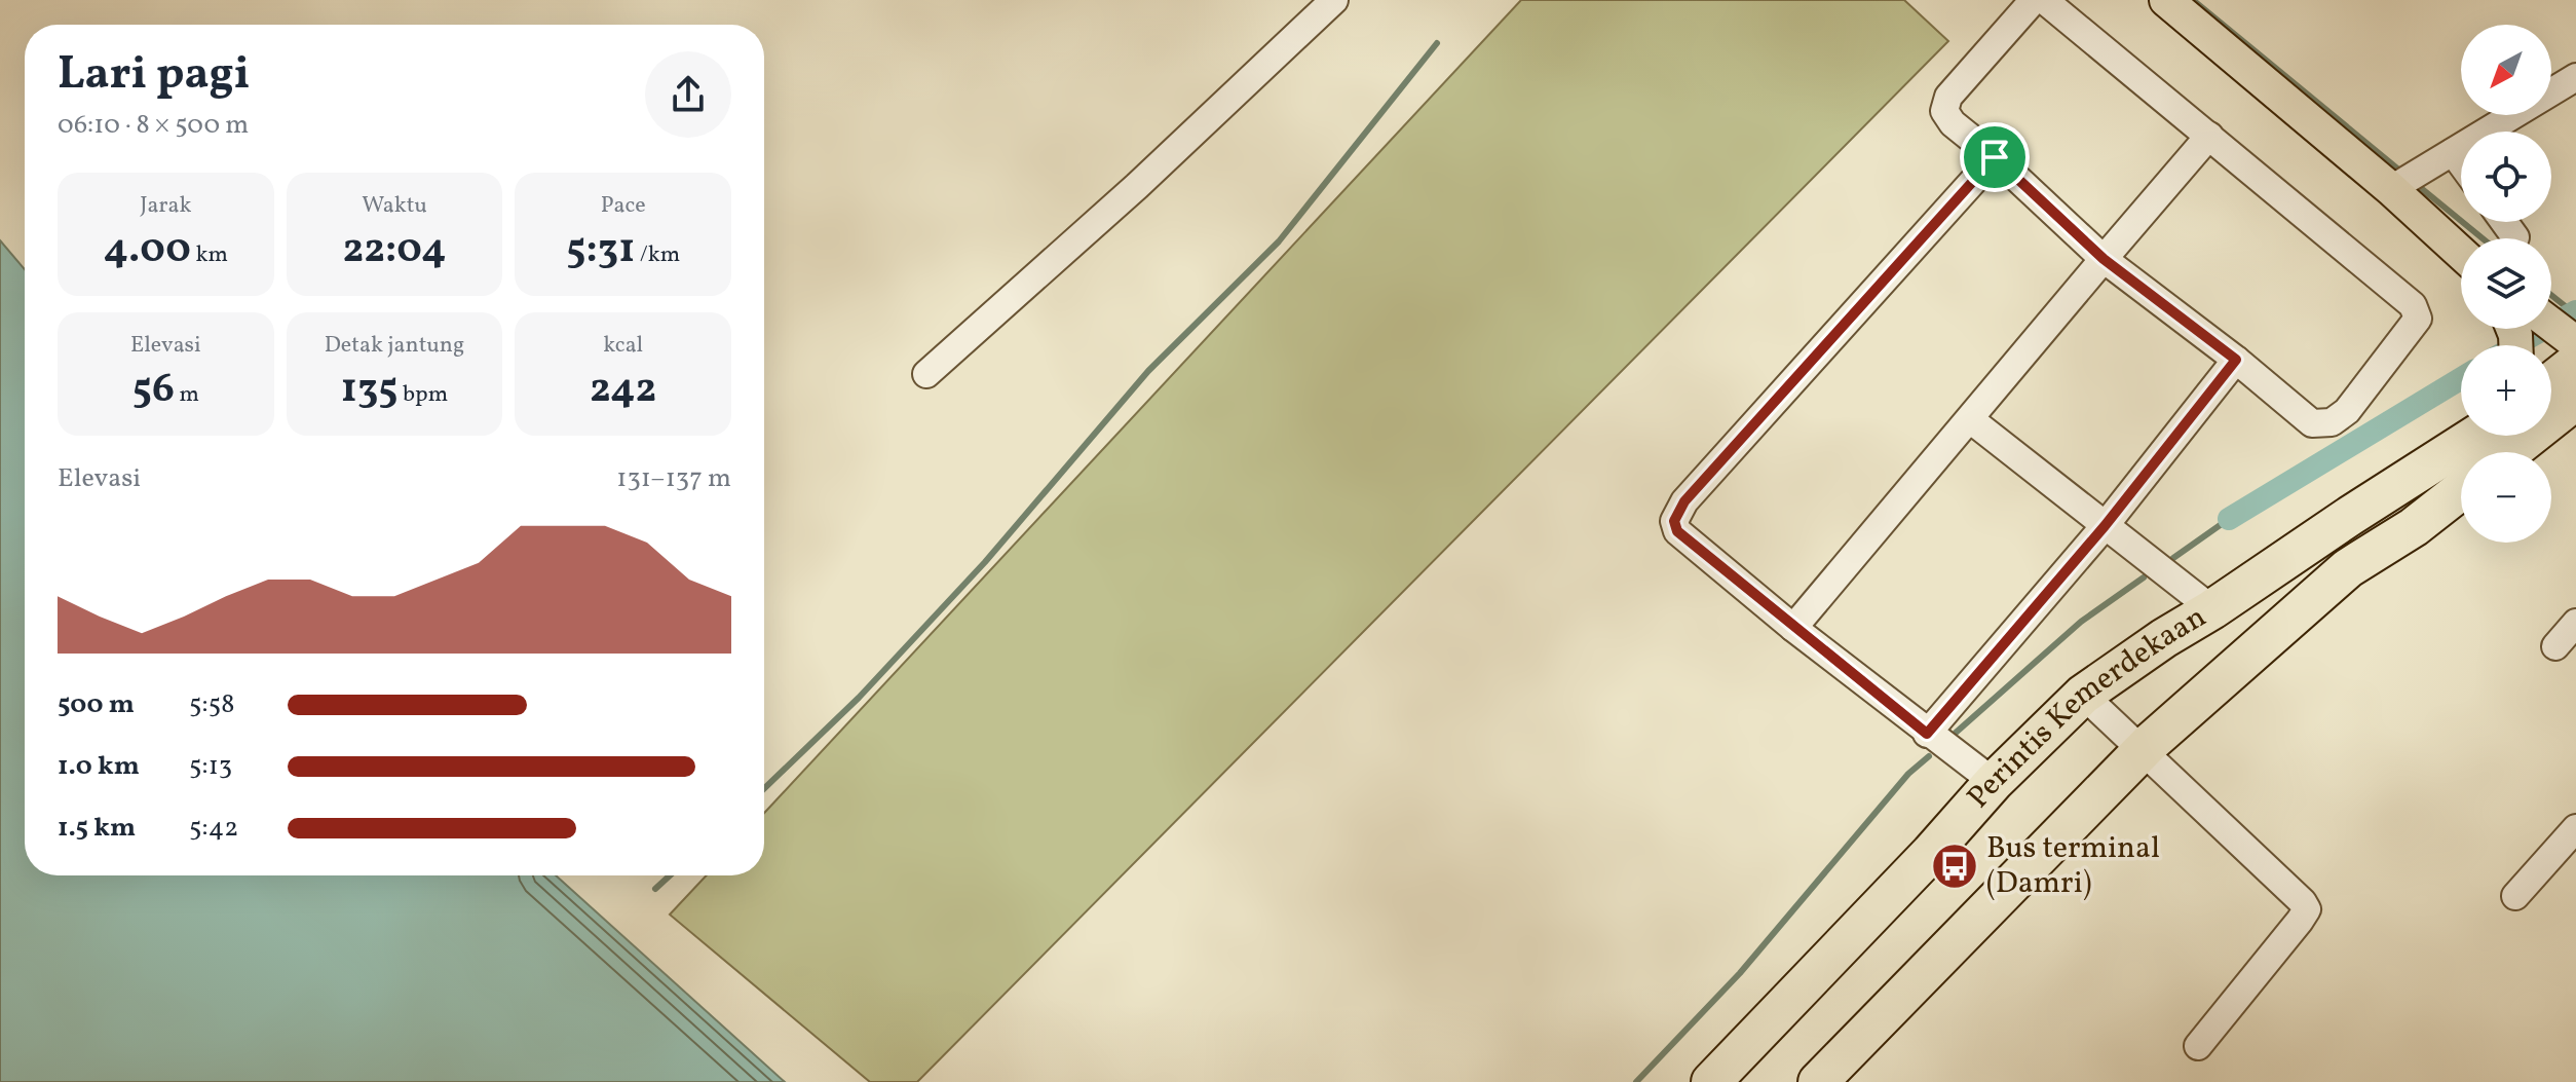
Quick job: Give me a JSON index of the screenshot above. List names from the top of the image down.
{
  "streets": {
    "highway": ["Perintis Kemerdekaan"]
  },
  "places": {
    "bus stop": ["Bus terminal (Damri)"]
  },
  "north": "bottom left",
  "page": {
    "map_buttons": ["+", "−"],
    "heading": ["Lari pagi", "06:10 · 8 × 500 m"],
    "stats": [
      ["Jarak", "4.00 km"],
      ["Waktu", "22:04"],
      ["Pace", "5:31 /km"],
      ["Elevasi", "56 m"],
      ["Detak jantung", "135 bpm"],
      ["kcal", "242"]
    ],
    "chart": ["Elevasi", "131–137 m"],
    "list": [
      {
        "name": "500 m",
        "note": "5:58"
      },
      {
        "name": "1.0 km",
        "note": "5:13"
      },
      {
        "name": "1.5 km",
        "note": "5:42"
      }
    ]
  }
}
